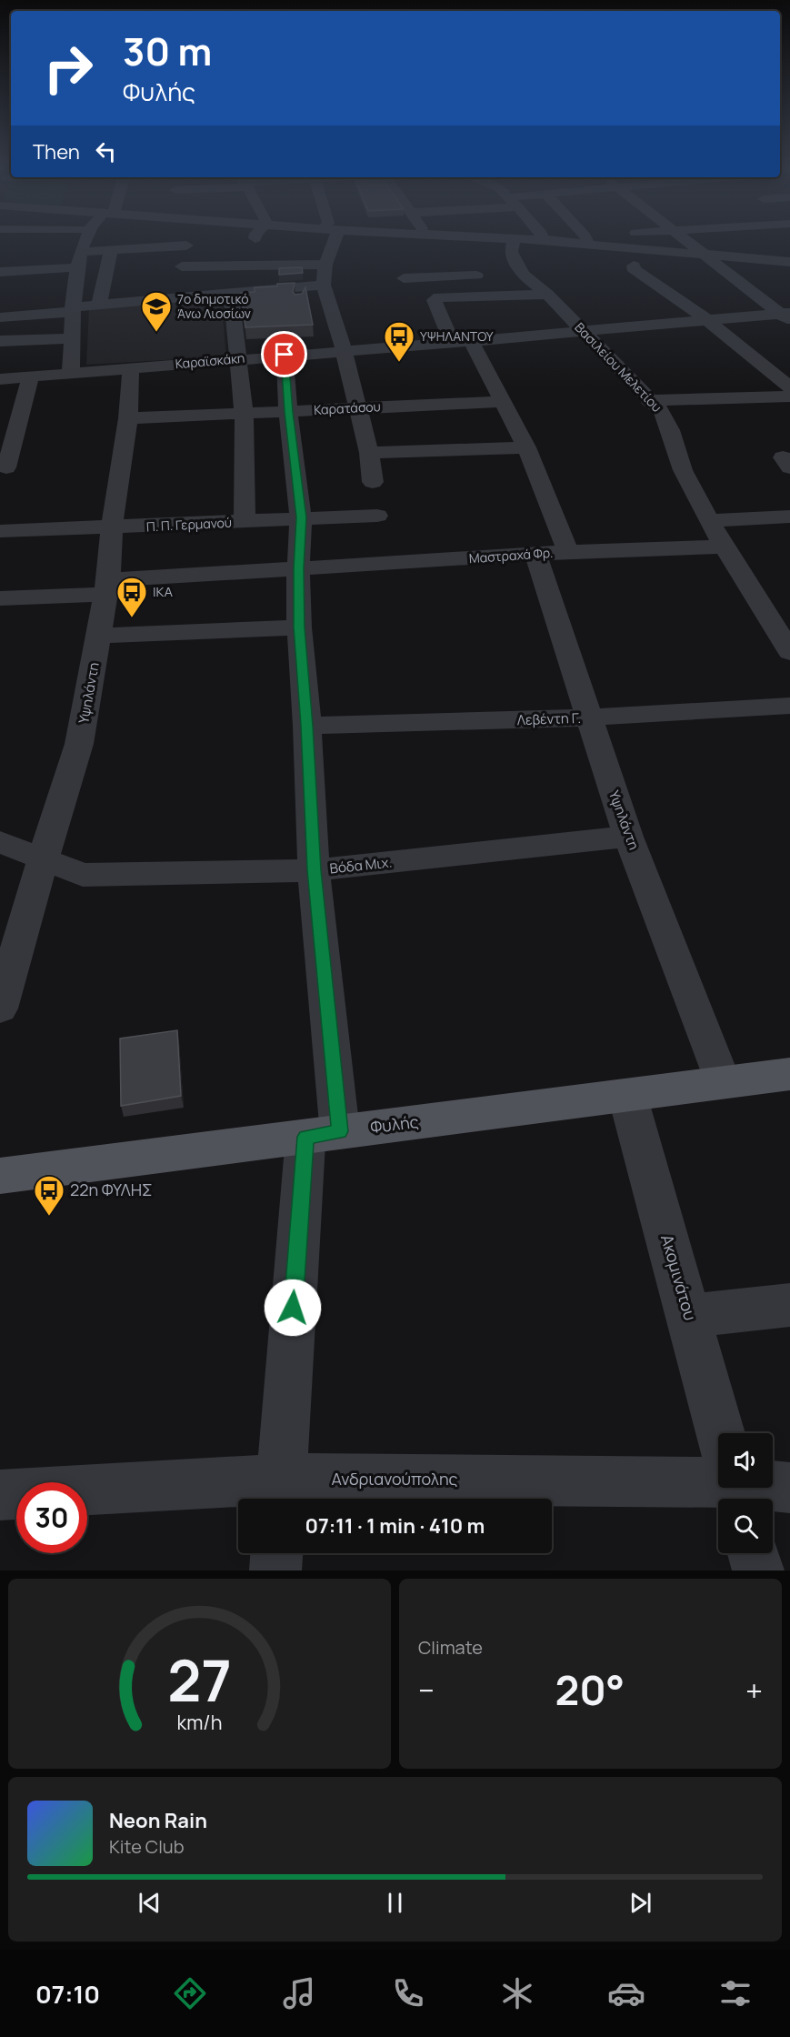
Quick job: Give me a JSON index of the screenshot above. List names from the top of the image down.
{
  "streets": {
    "main road": ["Φυλής"],
    "street": [
      "Καραϊσκάκη",
      "Βασιλείου Μελετίου",
      "Καρατάσου",
      "Π. Π. Γερμανού",
      "Μαστραχά Φρ.",
      "Υψηλάντη",
      "Λεβέντη Γ.",
      "Βόδα Μιχ.",
      "Ακομινάτου",
      "Ανδριανούπολης"
    ]
  },
  "crossings": [
    ["Καραϊσκάκη", "Βασιλείου Μελετίου"],
    ["Καραϊσκάκη", "Υψηλάντη"],
    ["Βασιλείου Μελετίου", "Μαστραχά Φρ."],
    ["Καρατάσου", "Υψηλάντη"],
    ["Π. Π. Γερμανού", "Υψηλάντη"],
    ["Μαστραχά Φρ.", "Υψηλάντη"],
    ["Υψηλάντη", "Λεβέντη Γ."],
    ["Υψηλάντη", "Βόδα Μιχ."],
    ["Υψηλάντη", "Φυλής"],
    ["Φυλής", "Ακομινάτου"]
  ],
  "places": {
    "school or university": ["7ο δημοτικό Άνω Λιοσίων"],
    "bus stop": ["ΥΨΗΛΑΝΤΟΥ", "ΙΚΑ", "22η ΦΥΛΗΣ"]
  },
  "page": {
    "turn": ["30 m", "Φυλής"],
    "then": "Then",
    "limit": "30",
    "trip": "07:11 · 1 min · 410 m",
    "tile": "Climate",
    "heat": ["−", "20°", "+"],
    "song": ["Neon Rain", "Kite Club"],
    "tabs": "07:10",
    "gauge": ["27", "km/h"]
  }
}
